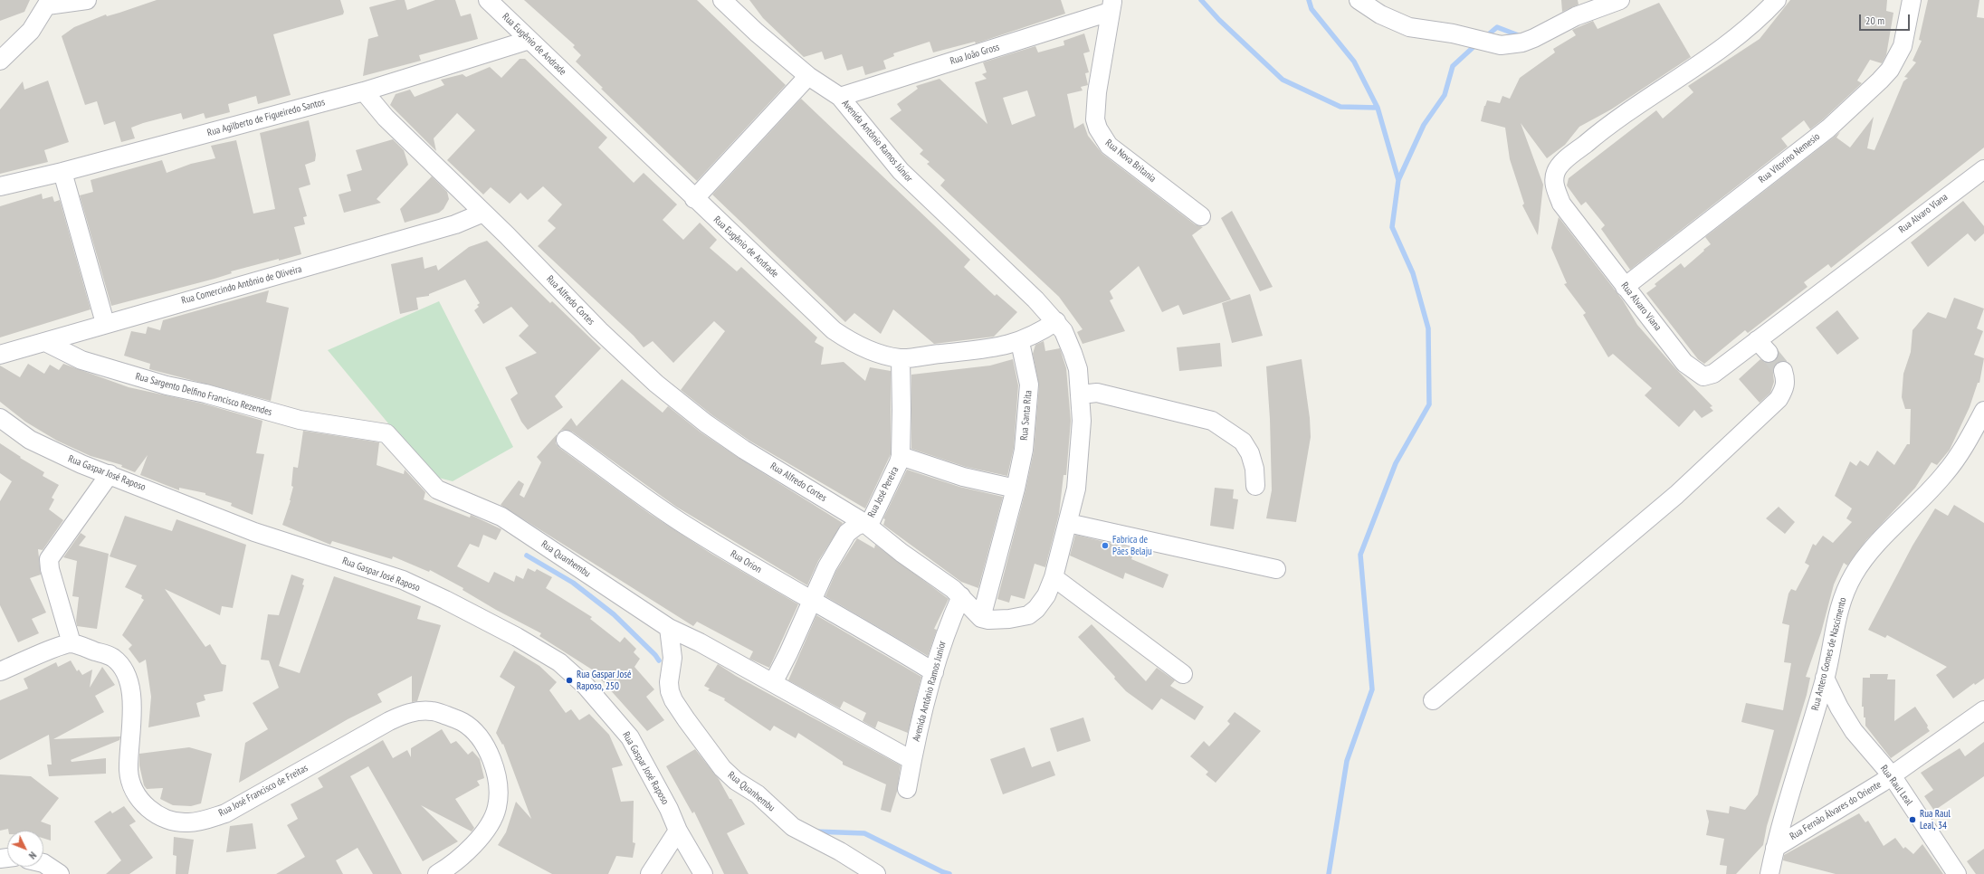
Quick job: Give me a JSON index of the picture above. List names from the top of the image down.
{
  "streets": {
    "street": [
      "Rua Eugênio de Andrade",
      "Rua João Gross",
      "Rua Agilberto de Figueiredo Santos",
      "Avenida Antônio Ramos Júnior",
      "Rua Vitorino Nemesio",
      "Rua Nova Britania",
      "Rua Alvaro Viana",
      "Rua Comercindo Antônio de Oliveira",
      "Rua Alfredo Cortes",
      "Rua Sargento Delfino Francisco Rezendes",
      "Rua Santa Rita",
      "Rua Gaspar José Raposo",
      "Rua José Pereira",
      "Rua Quanhembu",
      "Rua Orion",
      "Rua Antero Gomes de Nascimento",
      "Avenida Antônio Ramos Junior",
      "Rua Raul Leal",
      "Rua José Francisco de Freitas",
      "Rua Fernão Álvares do Oriente"
    ]
  },
  "crossings": [
    ["Rua Eugênio de Andrade", "Rua Agilberto de Figueiredo Santos"],
    ["Rua Eugênio de Andrade", "Avenida Antônio Ramos Júnior"],
    ["Rua Eugênio de Andrade", "Rua Santa Rita"],
    ["Rua Eugênio de Andrade", "Rua José Pereira"],
    ["Rua João Gross", "Avenida Antônio Ramos Júnior"],
    ["Rua João Gross", "Rua Nova Britania"],
    ["Rua Agilberto de Figueiredo Santos", "Rua Alfredo Cortes"],
    ["Rua Vitorino Nemesio", "Rua Alvaro Viana"],
    ["Rua Comercindo Antônio de Oliveira", "Rua Alfredo Cortes"],
    ["Rua Comercindo Antônio de Oliveira", "Rua Sargento Delfino Francisco Rezendes"],
    ["Rua Alfredo Cortes", "Rua Santa Rita"],
    ["Rua Alfredo Cortes", "Rua José Pereira"],
    ["Rua Alfredo Cortes", "Avenida Antônio Ramos Junior"],
    ["Rua Sargento Delfino Francisco Rezendes", "Rua Quanhembu"],
    ["Rua José Pereira", "Rua Quanhembu"],
    ["Rua José Pereira", "Rua Orion"],
    ["Rua Quanhembu", "Avenida Antônio Ramos Junior"],
    ["Rua Orion", "Avenida Antônio Ramos Junior"],
    ["Rua Antero Gomes de Nascimento", "Rua Raul Leal"],
    ["Rua Antero Gomes de Nascimento", "Rua Fernão Álvares do Oriente"],
    ["Rua Raul Leal", "Rua Fernão Álvares do Oriente"]
  ],
  "places": ["Fabrica de Pães Belaju", "Rua Gaspar José Raposo, 250", "Rua Raul Leal, 34"],
  "scale_bar": "20 m",
  "north": "bottom right"
}
